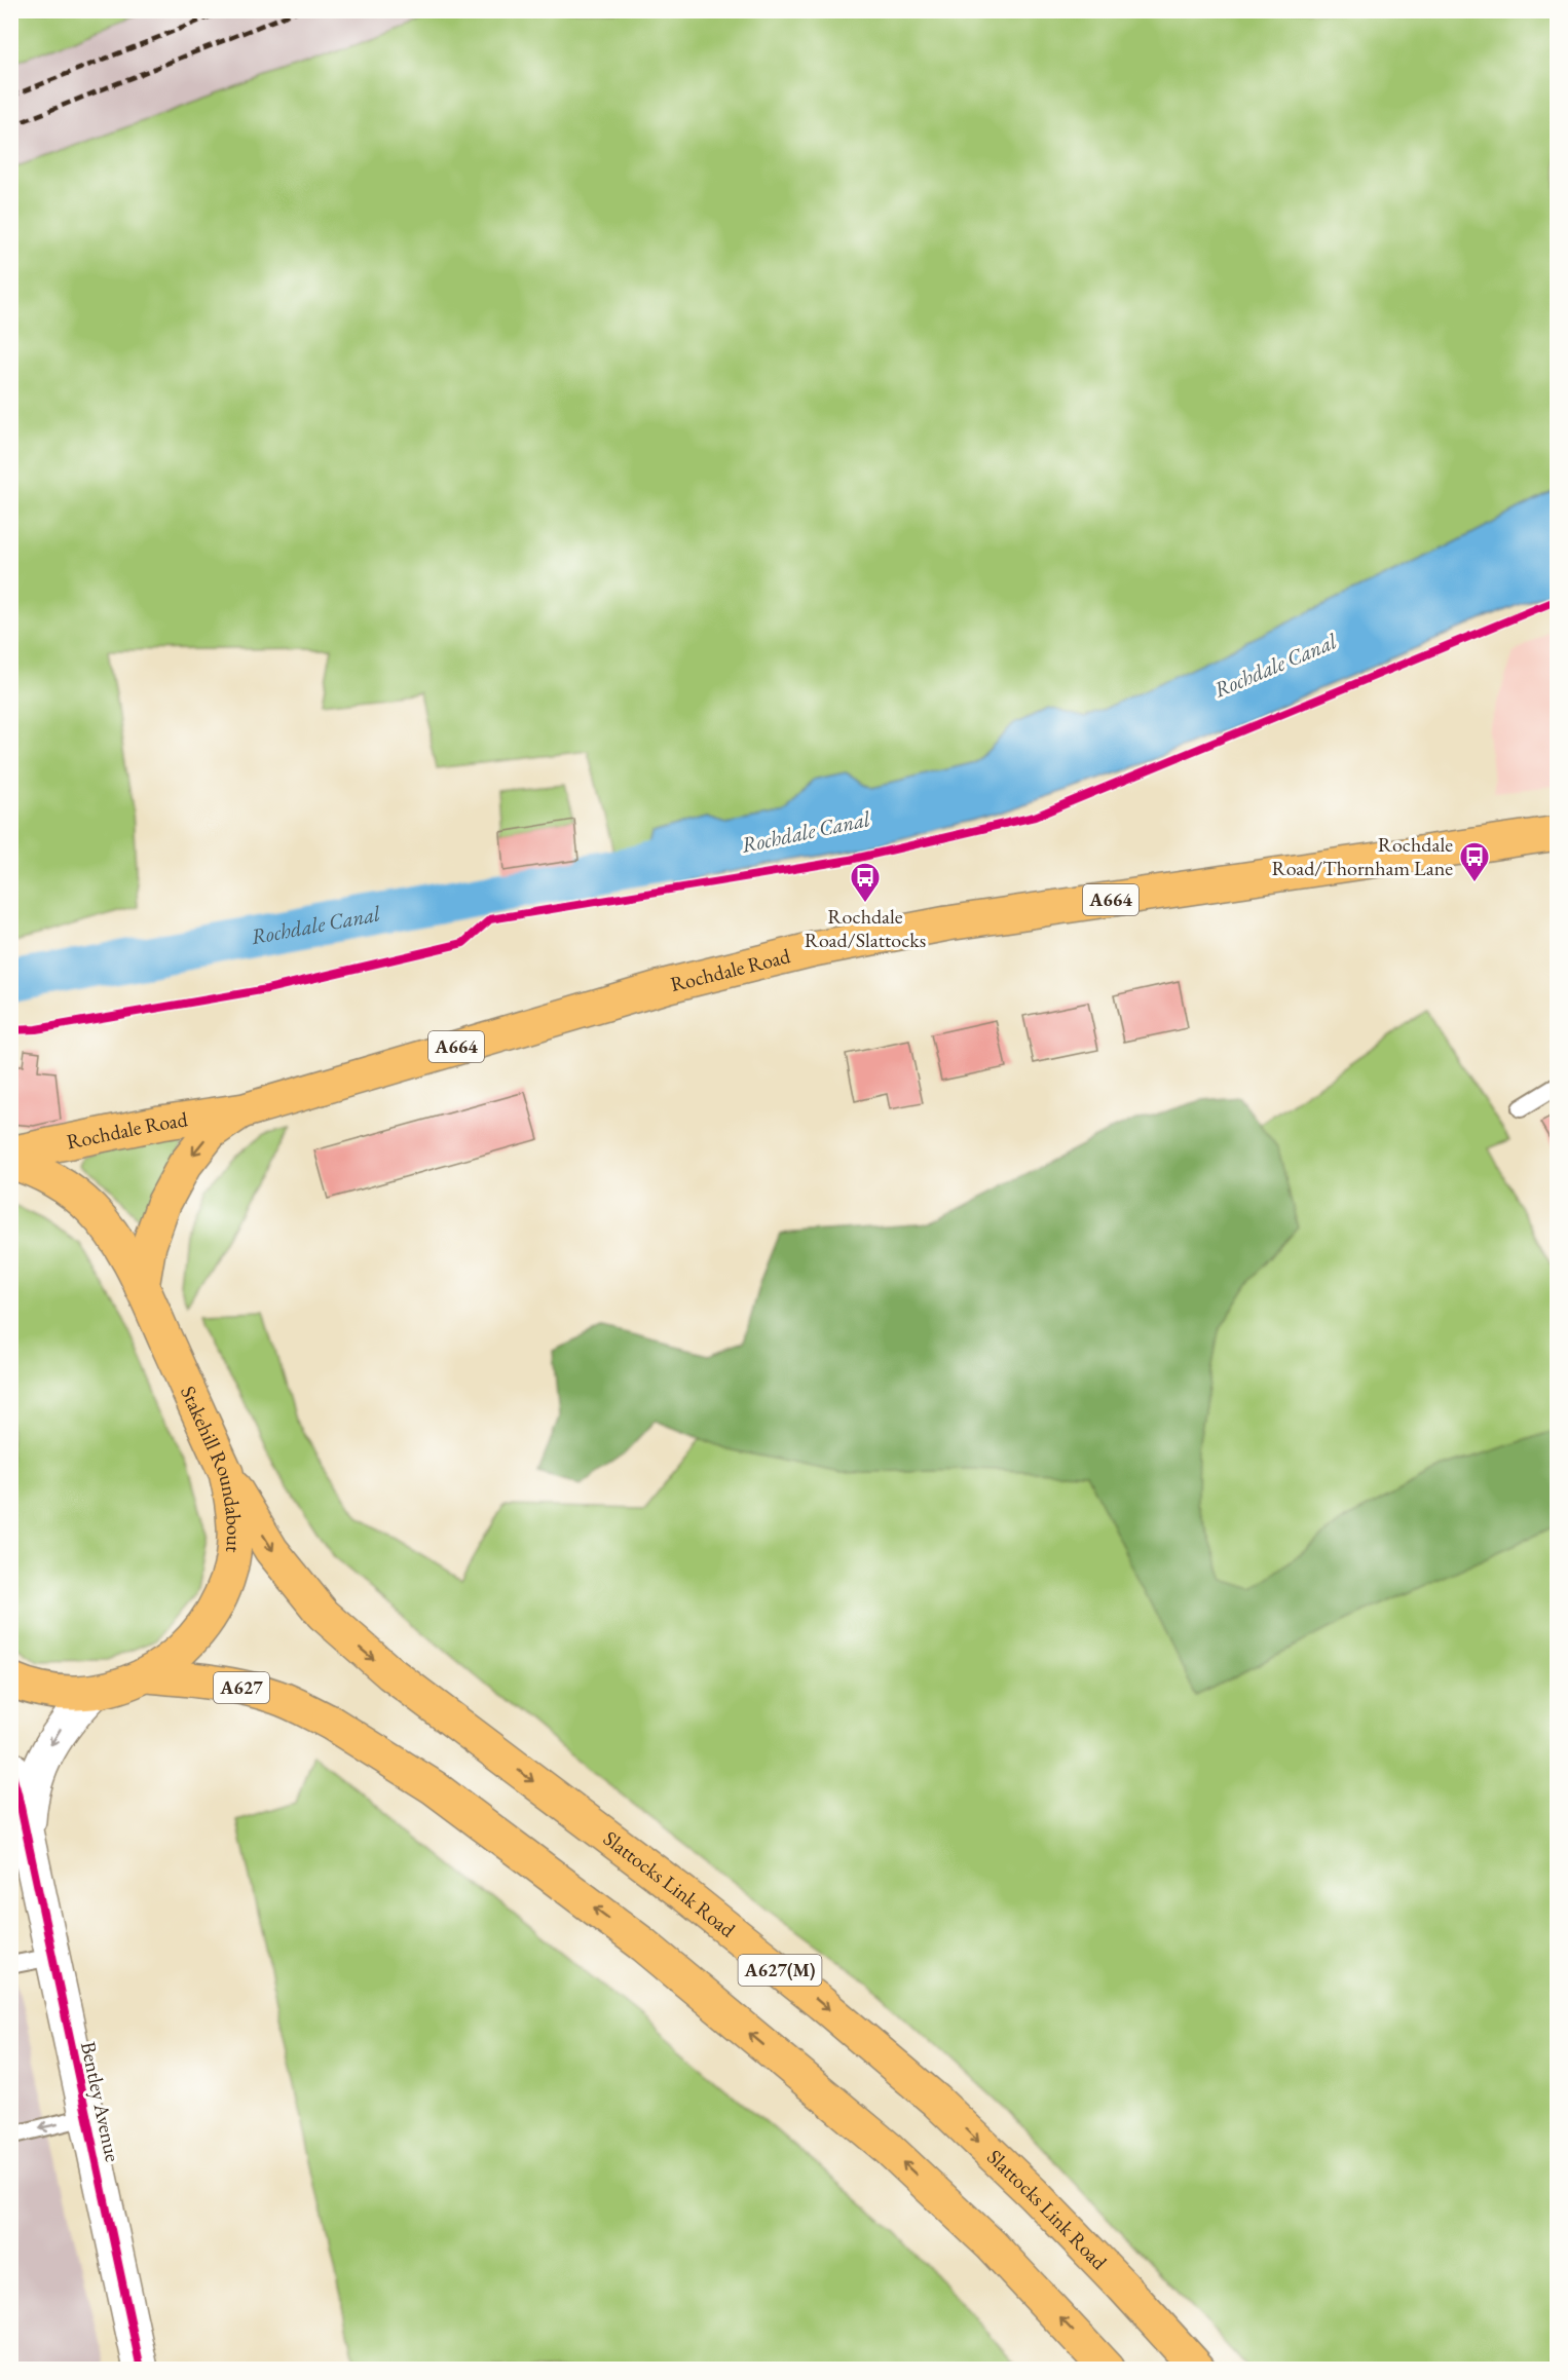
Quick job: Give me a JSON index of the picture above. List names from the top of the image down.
{
  "streets": {
    "main road": [
      "A664",
      "Rochdale Road",
      "Stakehill Roundabout",
      "A627",
      "Slattocks Link Road",
      "A627(M)"
    ],
    "street": ["Bentley Avenue"]
  },
  "crossings": [
    ["Rochdale Road", "Stakehill Roundabout"],
    ["Stakehill Roundabout", "A627"],
    ["Stakehill Roundabout", "Slattocks Link Road"],
    ["A627", "A627(M)"]
  ],
  "water": ["Rochdale Canal"],
  "places": {
    "bus stop": ["Rochdale Road/Thornham Lane", "Rochdale Road/Slattocks"]
  }
}
